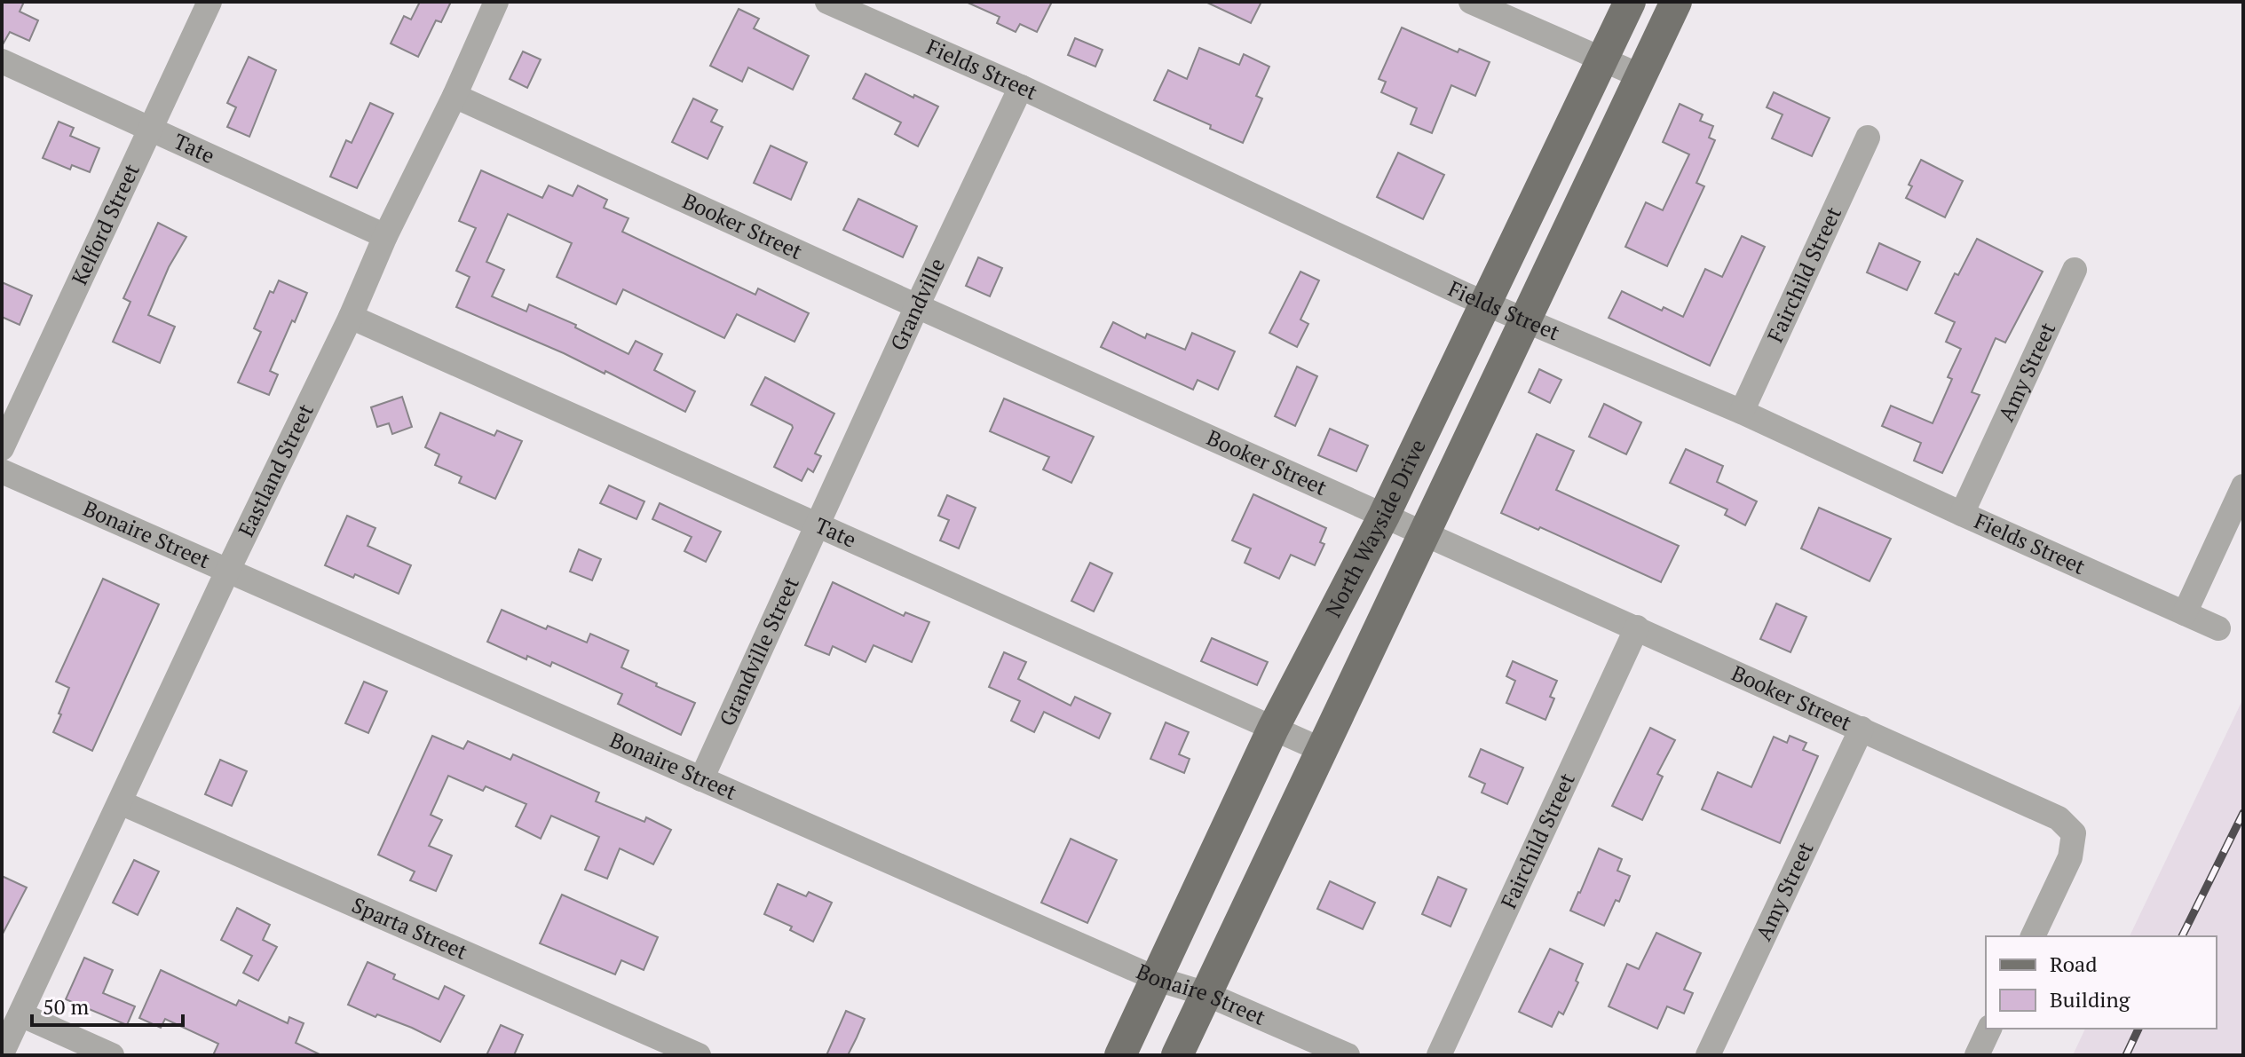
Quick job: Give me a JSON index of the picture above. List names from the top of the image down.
{
  "streets": {
    "main road": ["North Wayside Drive"],
    "street": [
      "Fields Street",
      "Tate",
      "Kelford Street",
      "Booker Street",
      "Fairchild Street",
      "Grandville",
      "Amy Street",
      "Eastland Street",
      "Bonaire Street",
      "Grandville Street",
      "Sparta Street"
    ]
  },
  "crossings": [
    ["Fields Street", "Fairchild Street"],
    ["Fields Street", "Grandville"],
    ["Fields Street", "Amy Street"],
    ["Fields Street", "North Wayside Drive"],
    ["Tate", "Kelford Street"],
    ["Tate", "Grandville"],
    ["Tate", "Eastland Street"],
    ["Tate", "North Wayside Drive"],
    ["Tate", "Grandville Street"],
    ["Booker Street", "Fairchild Street"],
    ["Booker Street", "Grandville"],
    ["Booker Street", "Amy Street"],
    ["Booker Street", "Eastland Street"],
    ["Booker Street", "North Wayside Drive"],
    ["Grandville", "Grandville Street"],
    ["Eastland Street", "Bonaire Street"],
    ["Eastland Street", "Sparta Street"],
    ["North Wayside Drive", "Bonaire Street"],
    ["Bonaire Street", "Grandville Street"]
  ],
  "legend": ["Road", "Building"],
  "scale_bar": "50 m"
}
